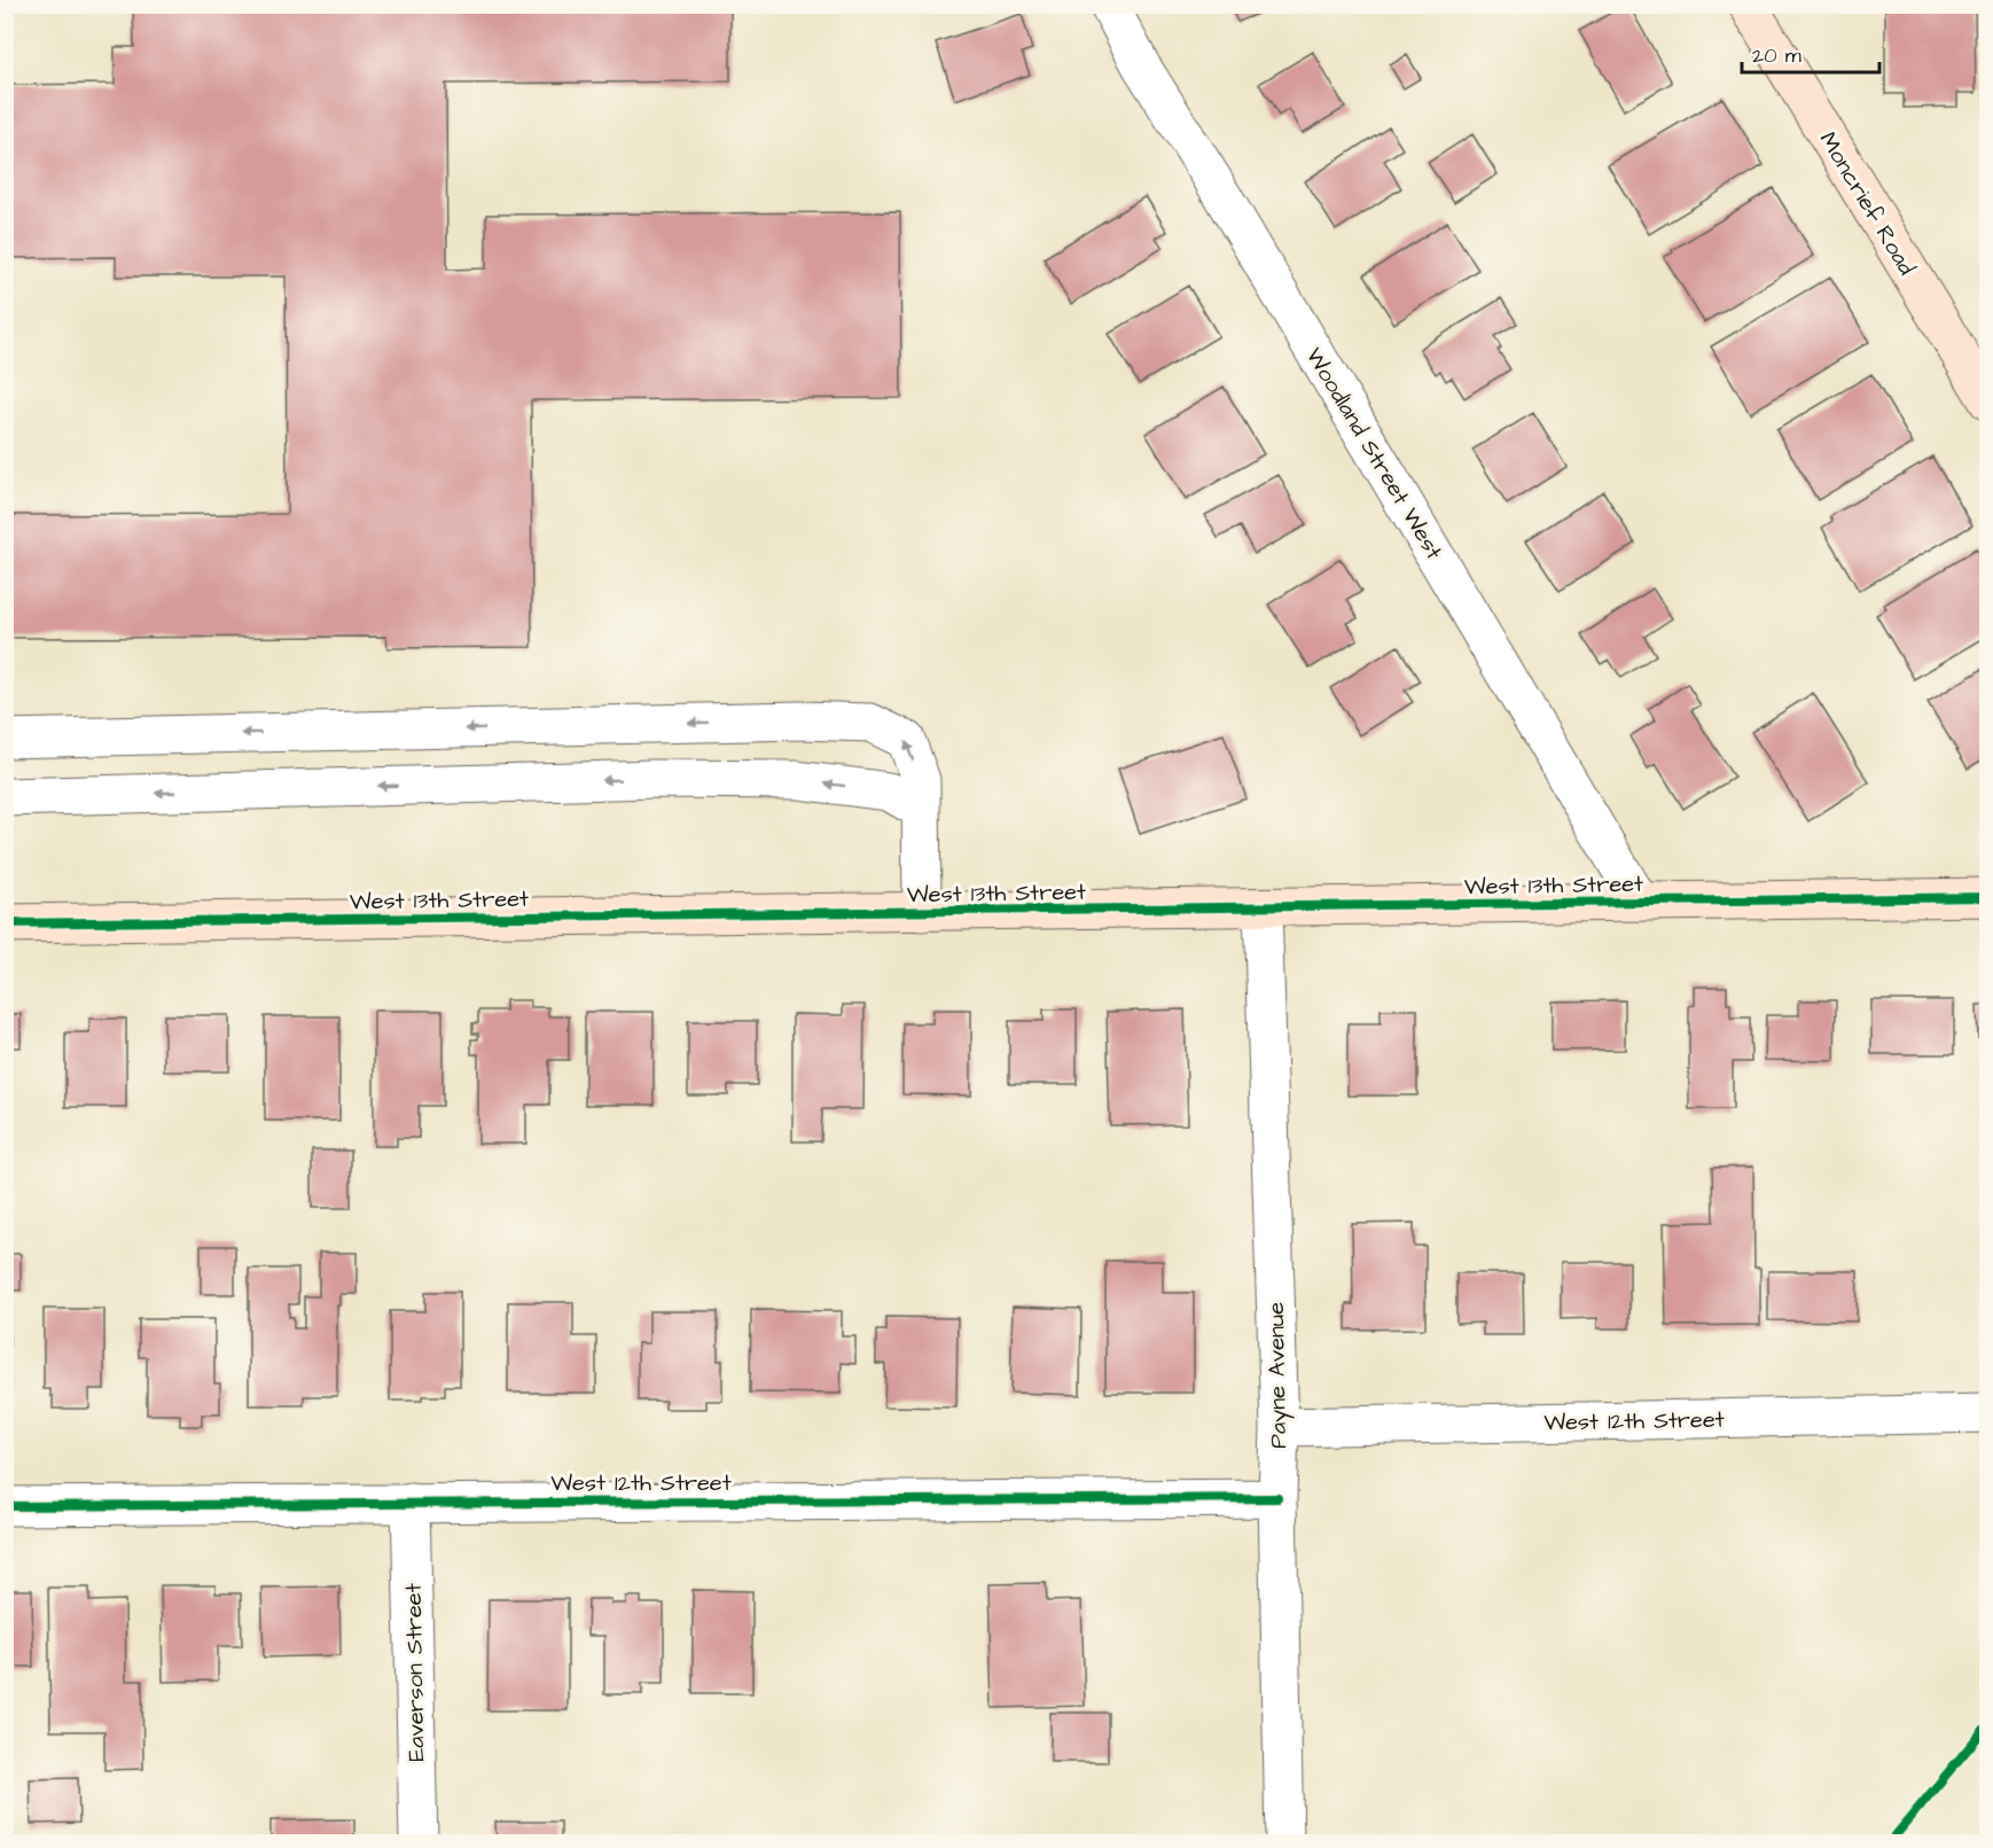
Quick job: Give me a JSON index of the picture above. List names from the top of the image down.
{
  "streets": {
    "street": [
      "Moncrief Road",
      "Woodland Street West",
      "West 13th Street",
      "Payne Avenue",
      "West 12th Street",
      "Eaverson Street"
    ]
  },
  "crossings": [
    ["Woodland Street West", "West 13th Street"],
    ["West 13th Street", "Payne Avenue"],
    ["Payne Avenue", "West 12th Street"],
    ["West 12th Street", "Eaverson Street"]
  ],
  "scale_bar": "20 m"
}
